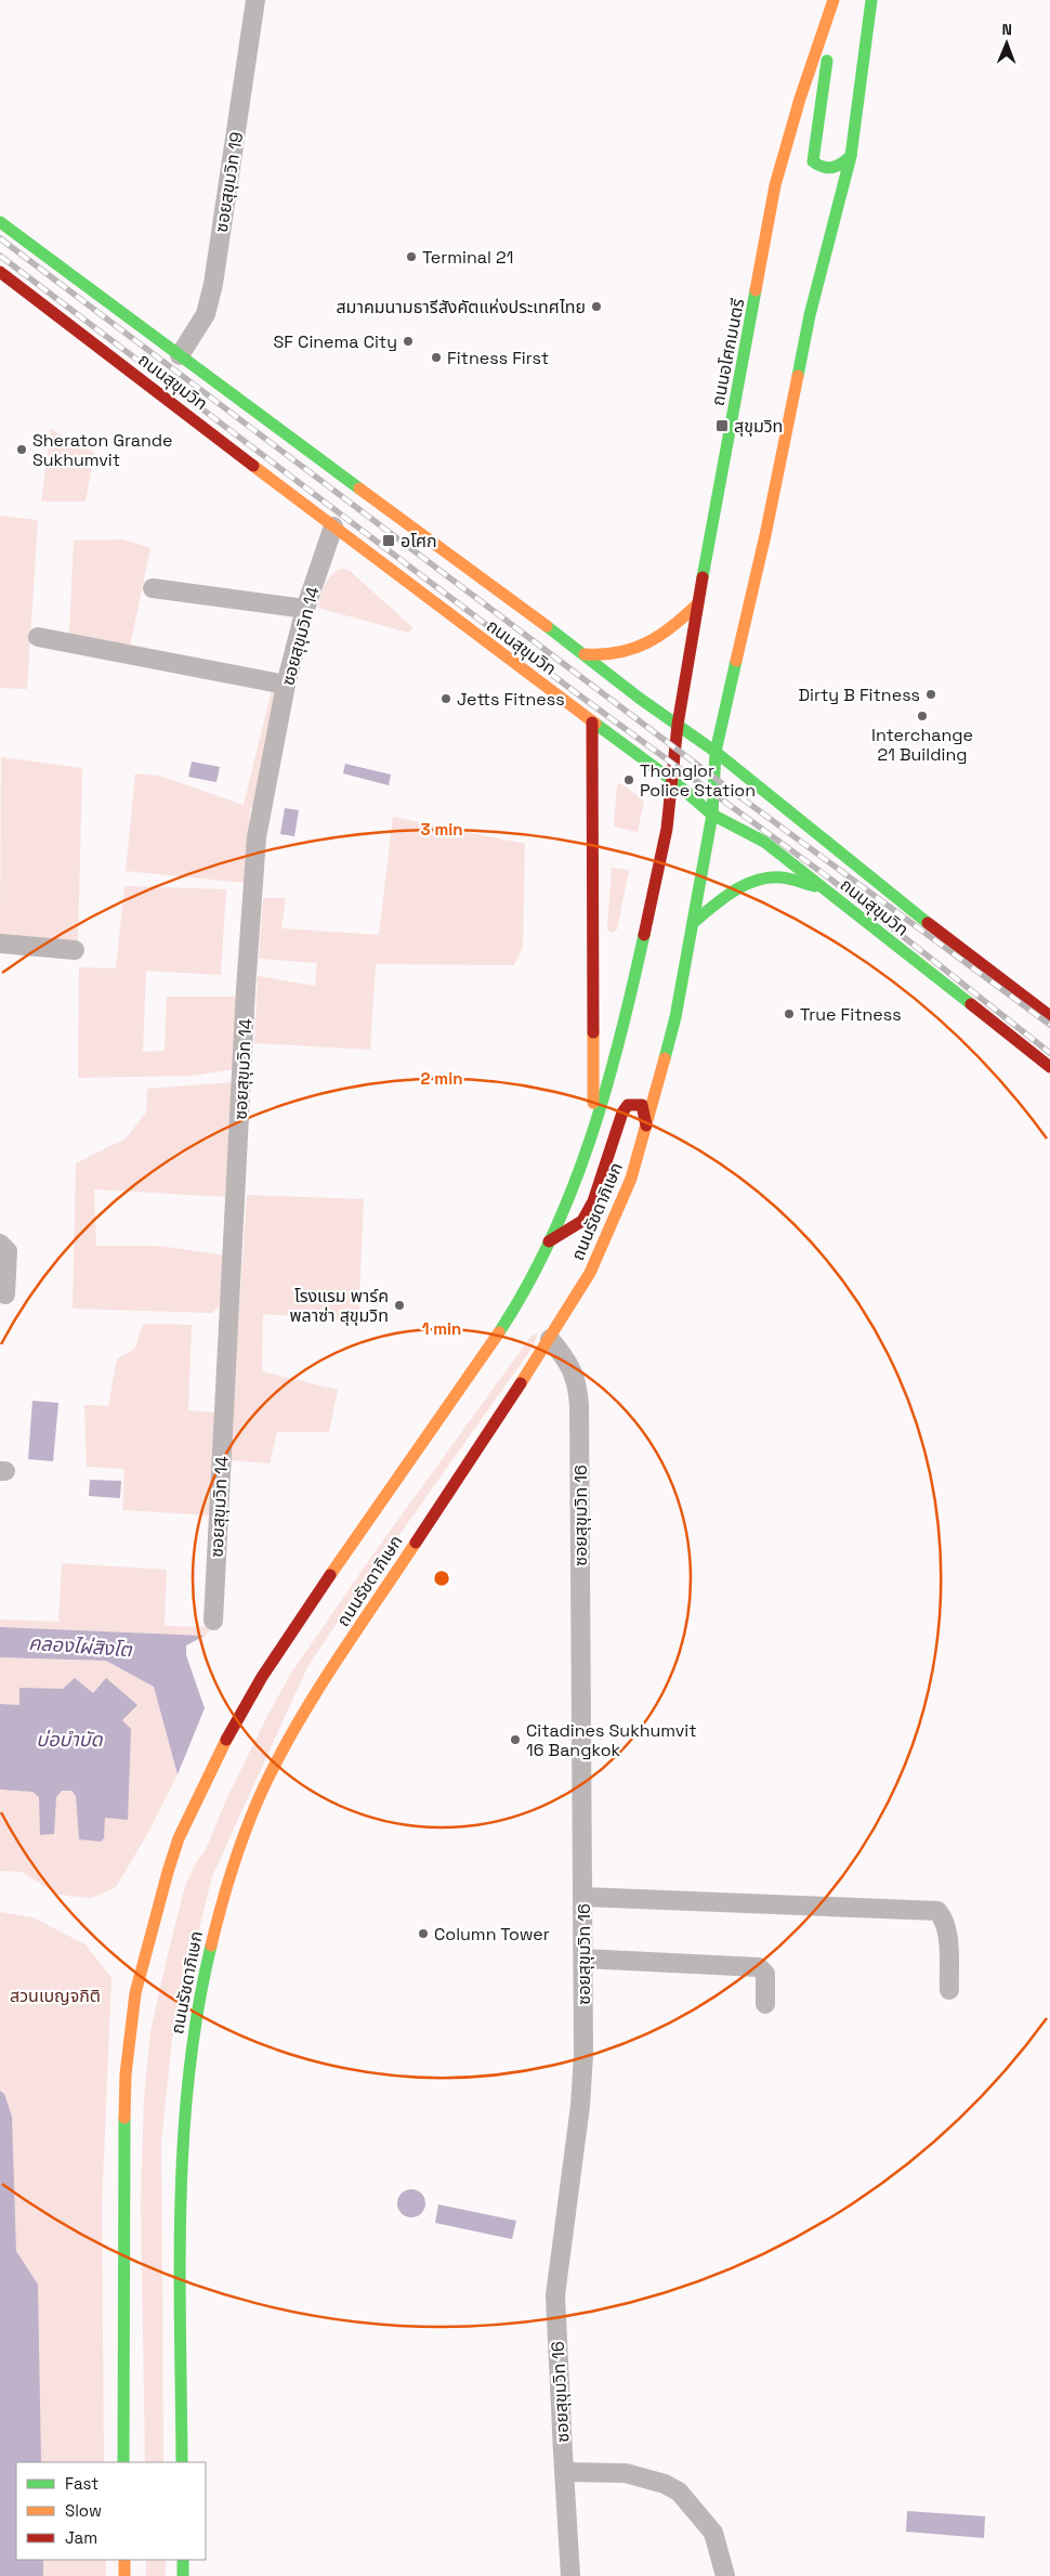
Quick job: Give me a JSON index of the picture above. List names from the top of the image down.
{
  "streets": {
    "main road": ["ถนนอโศกมนตรี", "ถนนสุขุมวิท", "ถนนรัชดาภิเษก"],
    "street": ["ซอยสุขุมวิท 19", "ซอยสุขุมวิท 14", "ซอยสุขุมวิท 16"]
  },
  "crossings": [
    ["ซอยสุขุมวิท 19", "ถนนสุขุมวิท"],
    ["ถนนอโศกมนตรี", "ถนนสุขุมวิท"],
    ["ถนนอโศกมนตรี", "ถนนรัชดาภิเษก"],
    ["ถนนสุขุมวิท", "ซอยสุขุมวิท 14"],
    ["ถนนสุขุมวิท", "ถนนรัชดาภิเษก"],
    ["ถนนรัชดาภิเษก", "ซอยสุขุมวิท 16"]
  ],
  "water": ["คลองไผ่สิงโต", "บ่อบำบัด"],
  "parks": ["สวนเบญจกิติ"],
  "places": {
    "other": [
      "Terminal 21",
      "สมาคมนามธารีสังคัตแห่งประเทศไทย",
      "SF Cinema City",
      "Fitness First",
      "Sheraton Grande Sukhumvit",
      "Dirty B Fitness",
      "Jetts Fitness",
      "Interchange 21 Building",
      "Thonglor Police Station",
      "True Fitness",
      "โรงแรม พาร์ค พลาซ่า สุขุมวิท",
      "Citadines Sukhumvit 16 Bangkok",
      "Column Tower"
    ],
    "transit": ["สุขุมวิท", "อโศก"]
  },
  "legend": ["Fast", "Slow", "Jam"],
  "north": "top",
  "rings": ["3 min", "2 min", "1 min"]
}
